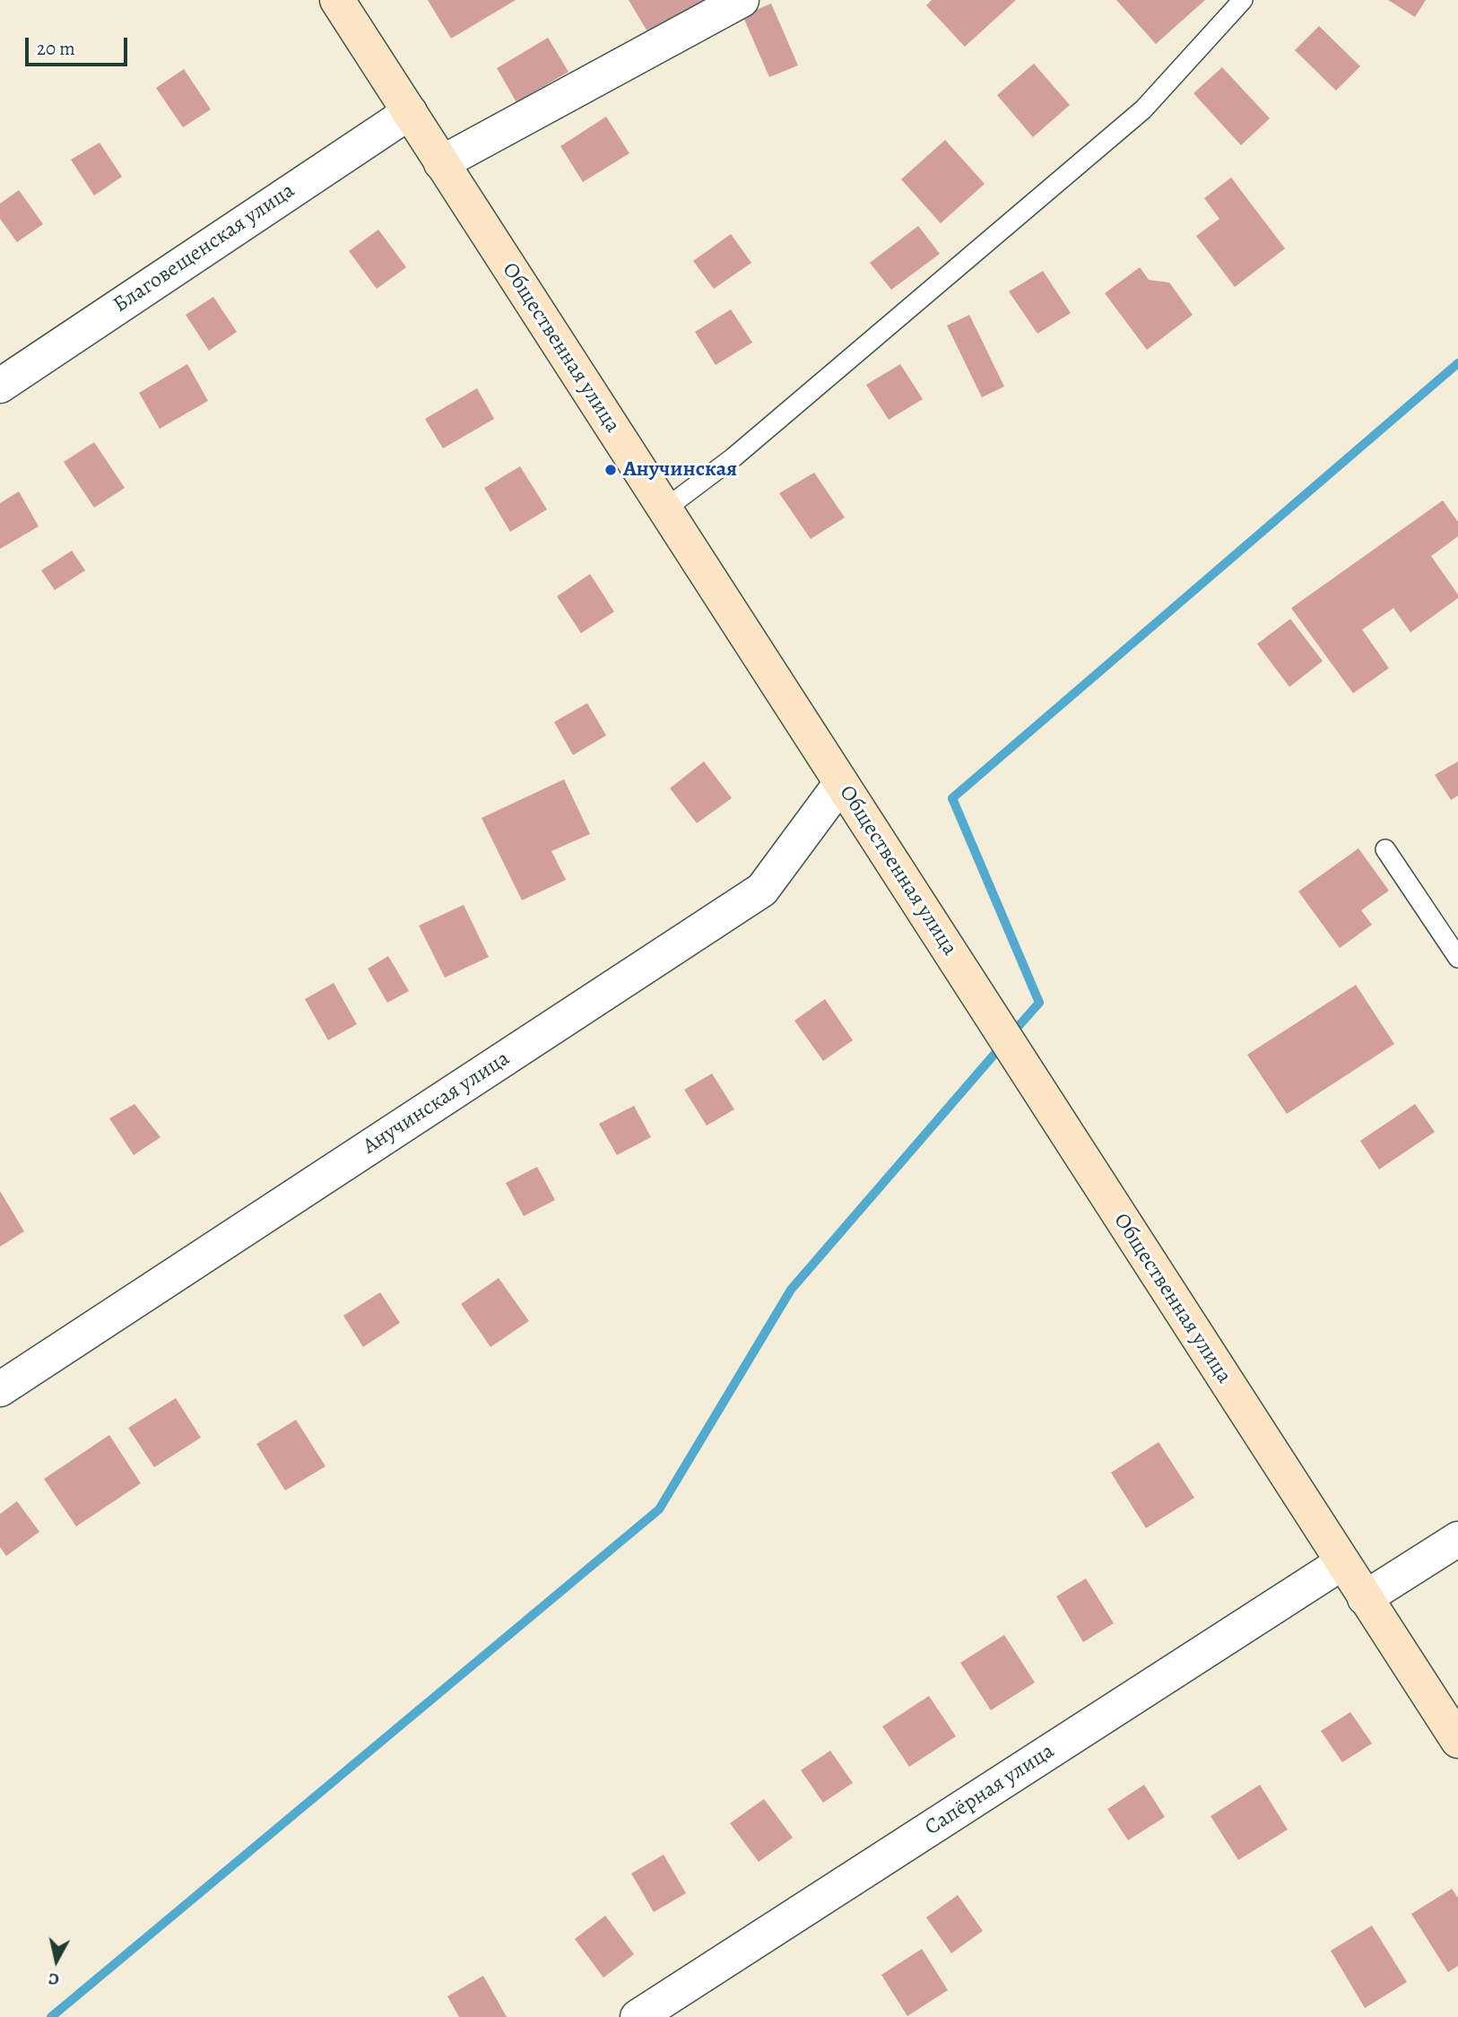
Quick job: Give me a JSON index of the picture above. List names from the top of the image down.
{
  "streets": {
    "main road": ["Общественная улица"],
    "street": ["Благовещенская улица", "Анучинская улица", "Сапёрная улица"]
  },
  "crossings": [
    ["Благовещенская улица", "Общественная улица"],
    ["Общественная улица", "Анучинская улица"],
    ["Общественная улица", "Сапёрная улица"]
  ],
  "places": ["Анучинская"],
  "scale_bar": "20 m",
  "north": "bottom"
}
